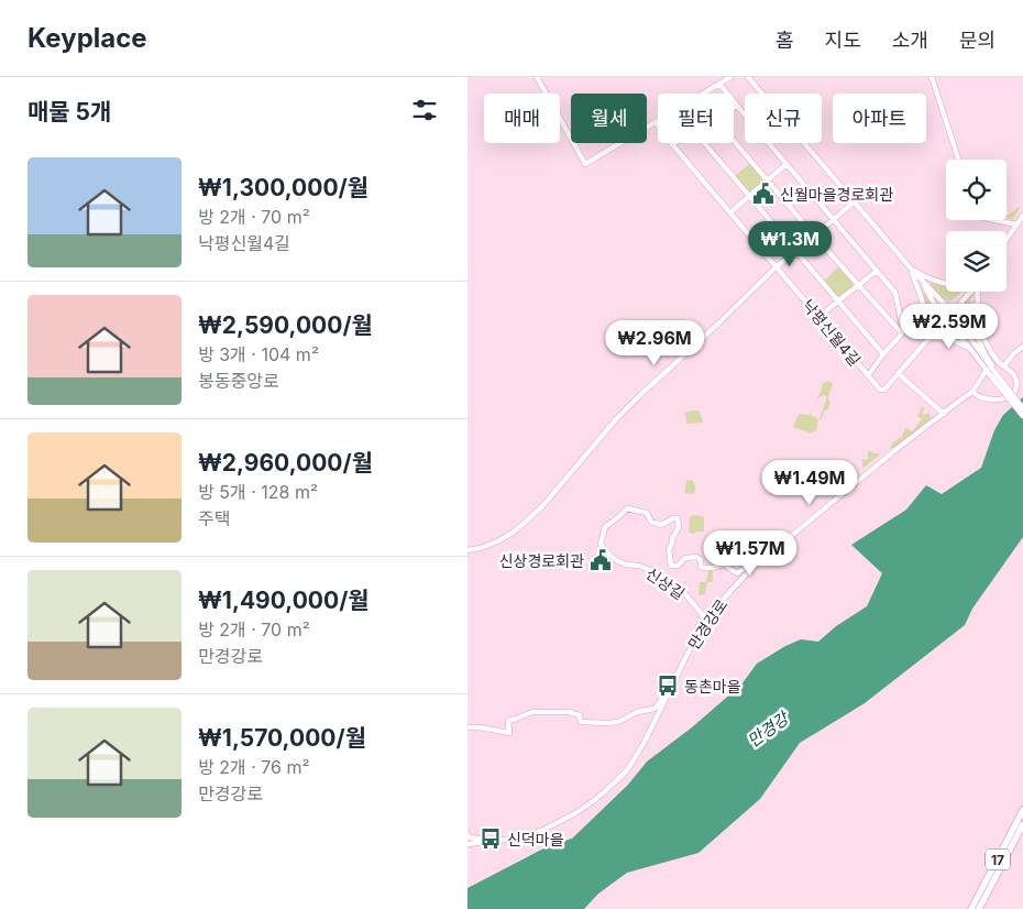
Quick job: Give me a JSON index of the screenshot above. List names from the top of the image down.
{
  "streets": {
    "main road": ["17"],
    "street": ["낙평신월4길", "신상길", "만경강로"]
  },
  "crossings": [
    ["신상길", "만경강로"]
  ],
  "water": ["만경강"],
  "places": {
    "public building": ["신월마을경로회관", "신상경로회관"],
    "bus stop": ["동촌마을", "신덕마을"]
  },
  "page": {
    "header": "Keyplace",
    "nav": [
      "홈",
      "지도",
      "소개",
      "문의"
    ],
    "heading": "매물 5개",
    "chip": [
      "매매",
      "월세",
      "필터",
      "신규",
      "아파트"
    ],
    "list": [
      {
        "name": "₩1,300,000/월",
        "note": "방 2개 · 70 m² · 낙평신월4길"
      },
      {
        "name": "₩2,590,000/월",
        "note": "방 3개 · 104 m² · 봉동중앙로"
      },
      {
        "name": "₩2,960,000/월",
        "note": "방 5개 · 128 m² · 주택"
      },
      {
        "name": "₩1,490,000/월",
        "note": "방 2개 · 70 m² · 만경강로"
      },
      {
        "name": "₩1,570,000/월",
        "note": "방 2개 · 76 m² · 만경강로"
      }
    ],
    "price": [
      "₩1.3M",
      "₩2.59M",
      "₩2.96M",
      "₩1.49M",
      "₩1.57M"
    ]
  }
}
